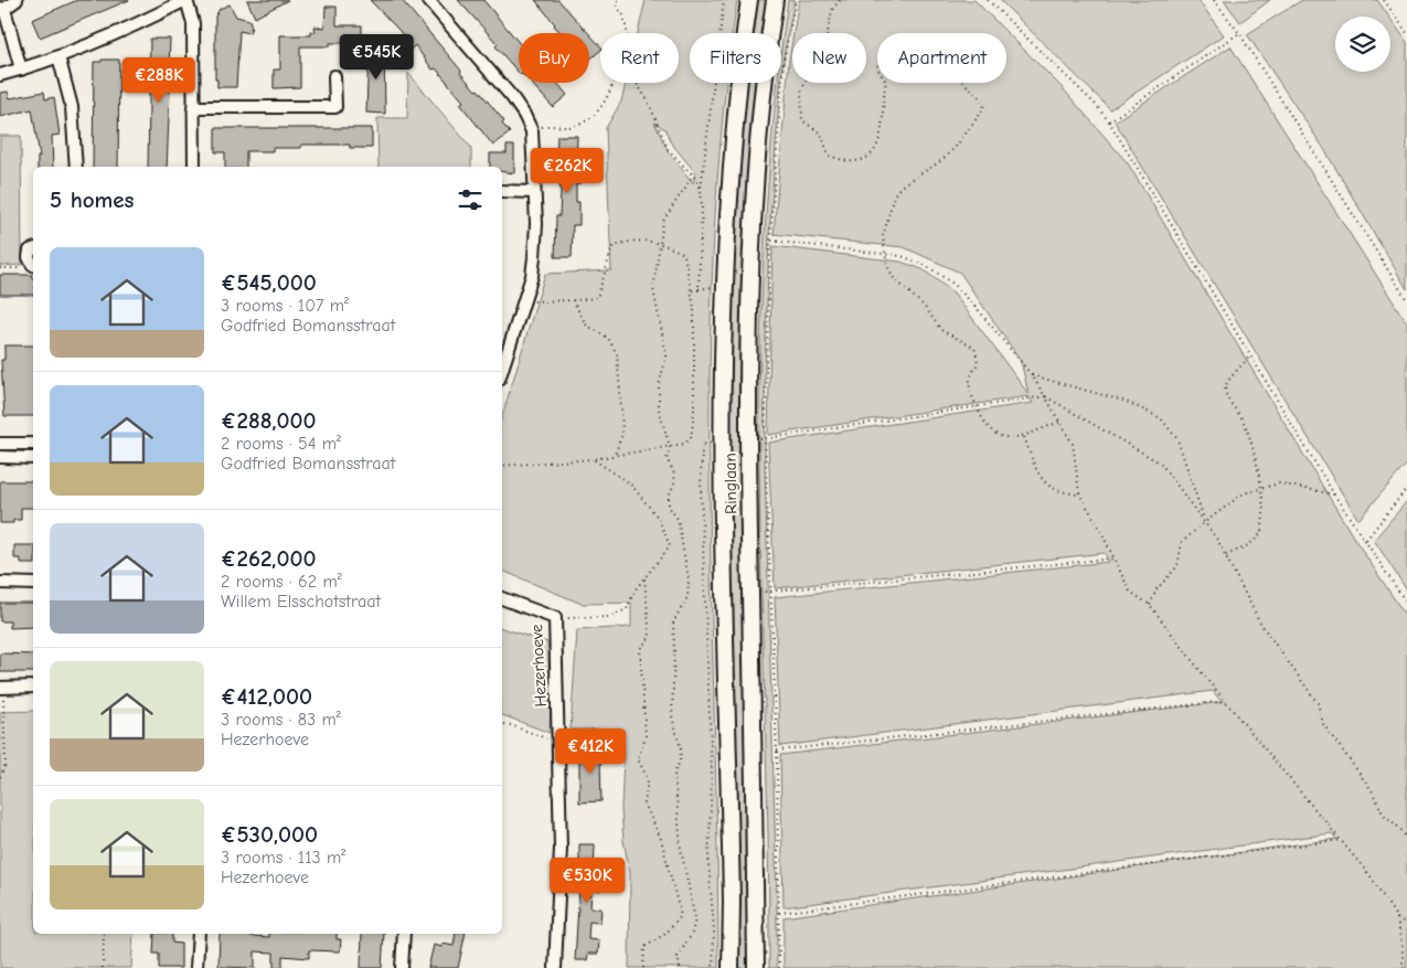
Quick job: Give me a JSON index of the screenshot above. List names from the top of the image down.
{
  "streets": {
    "main road": ["Ringlaan"],
    "street": ["Hezerhoeve"]
  },
  "page": {
    "chip": [
      "Buy",
      "Rent",
      "Filters",
      "New",
      "Apartment"
    ],
    "price": [
      "€545K",
      "€288K",
      "€262K",
      "€412K",
      "€530K"
    ],
    "heading": "5 homes",
    "list": [
      {
        "name": "€545,000",
        "note": "3 rooms · 107 m² · Godfried Bomansstraat"
      },
      {
        "name": "€288,000",
        "note": "2 rooms · 54 m² · Godfried Bomansstraat"
      },
      {
        "name": "€262,000",
        "note": "2 rooms · 62 m² · Willem Elsschotstraat"
      },
      {
        "name": "€412,000",
        "note": "3 rooms · 83 m² · Hezerhoeve"
      },
      {
        "name": "€530,000",
        "note": "3 rooms · 113 m² · Hezerhoeve"
      }
    ]
  }
}
